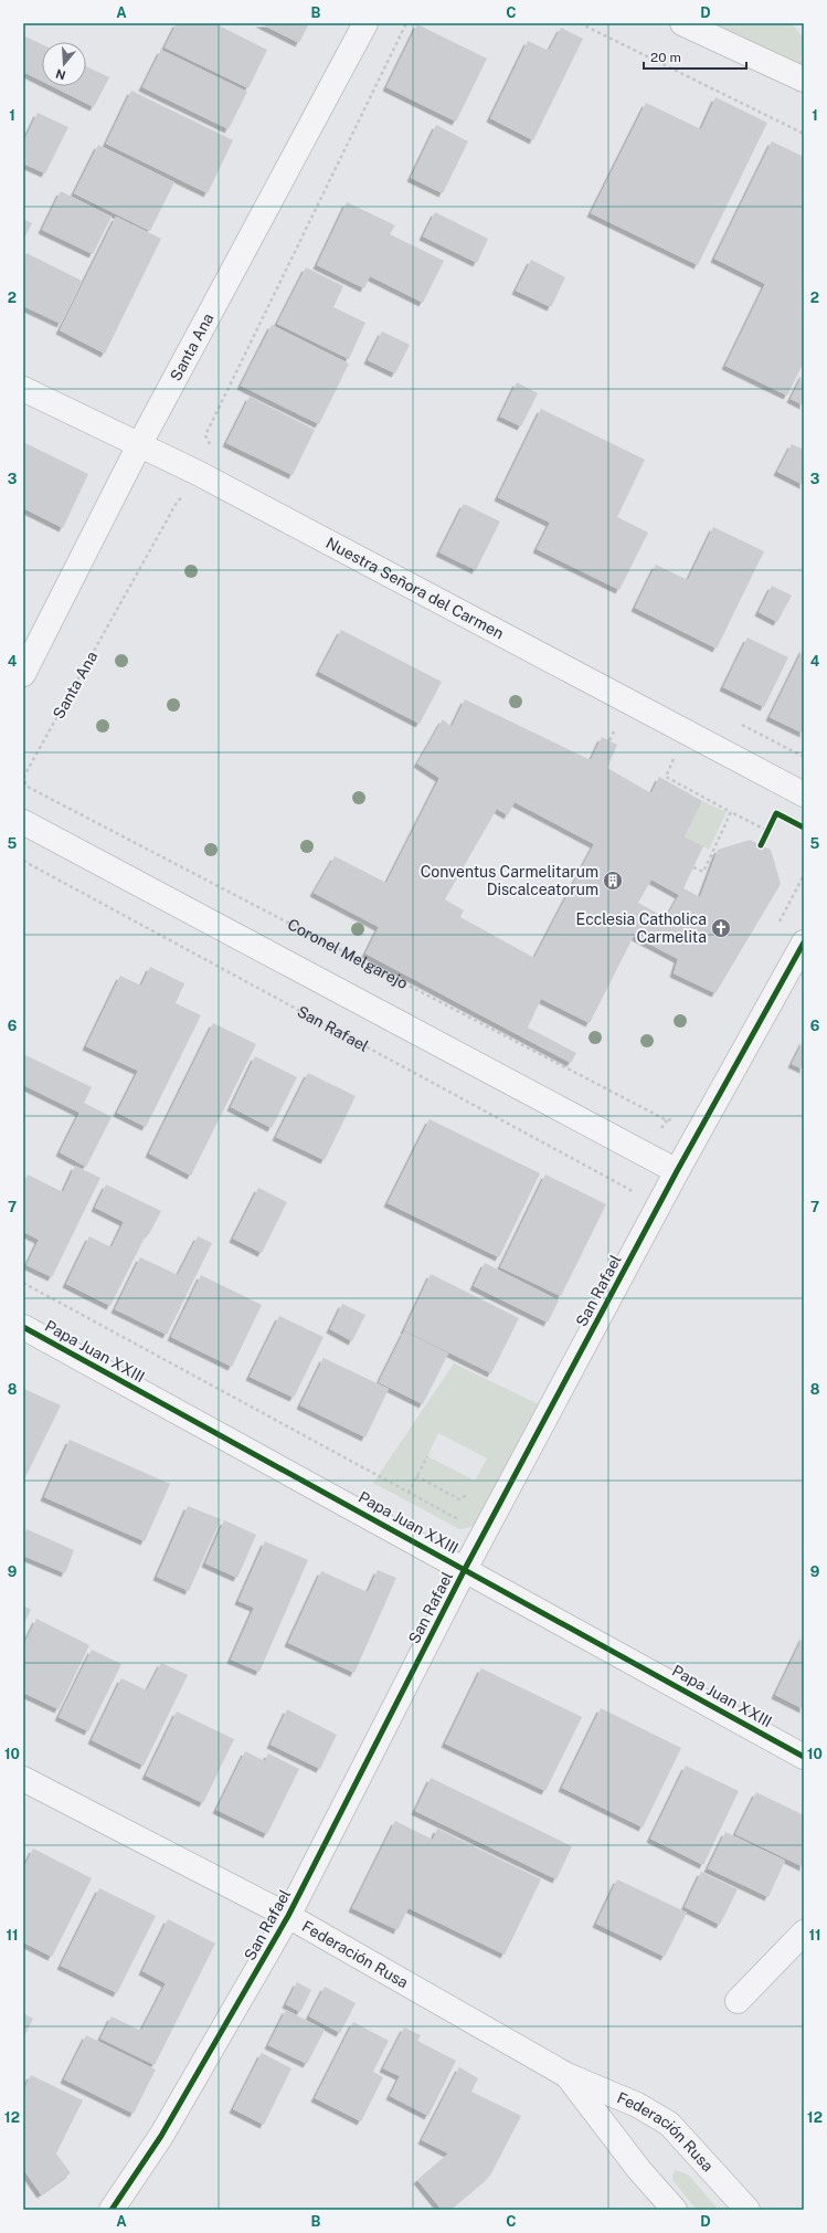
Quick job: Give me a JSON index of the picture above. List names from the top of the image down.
{
  "streets": {
    "street": [
      "Santa Ana",
      "Nuestra Señora del Carmen",
      "San Rafael",
      "Papa Juan XXIII",
      "Federación Rusa"
    ],
    "path": ["Coronel Melgarejo"]
  },
  "crossings": [
    ["Santa Ana", "Nuestra Señora del Carmen"],
    ["San Rafael", "Papa Juan XXIII"],
    ["San Rafael", "Federación Rusa"]
  ],
  "places": {
    "building": ["Conventus Carmelitarum Discalceatorum"],
    "church": ["Ecclesia Catholica Carmelita"]
  },
  "scale_bar": "20 m",
  "north": "bottom",
  "grid": {
    "columns": [
      "A",
      "B",
      "C",
      "D"
    ],
    "rows": [
      "1",
      "2",
      "3",
      "4",
      "5",
      "6",
      "7",
      "8",
      "9",
      "10",
      "11",
      "12"
    ]
  }
}
